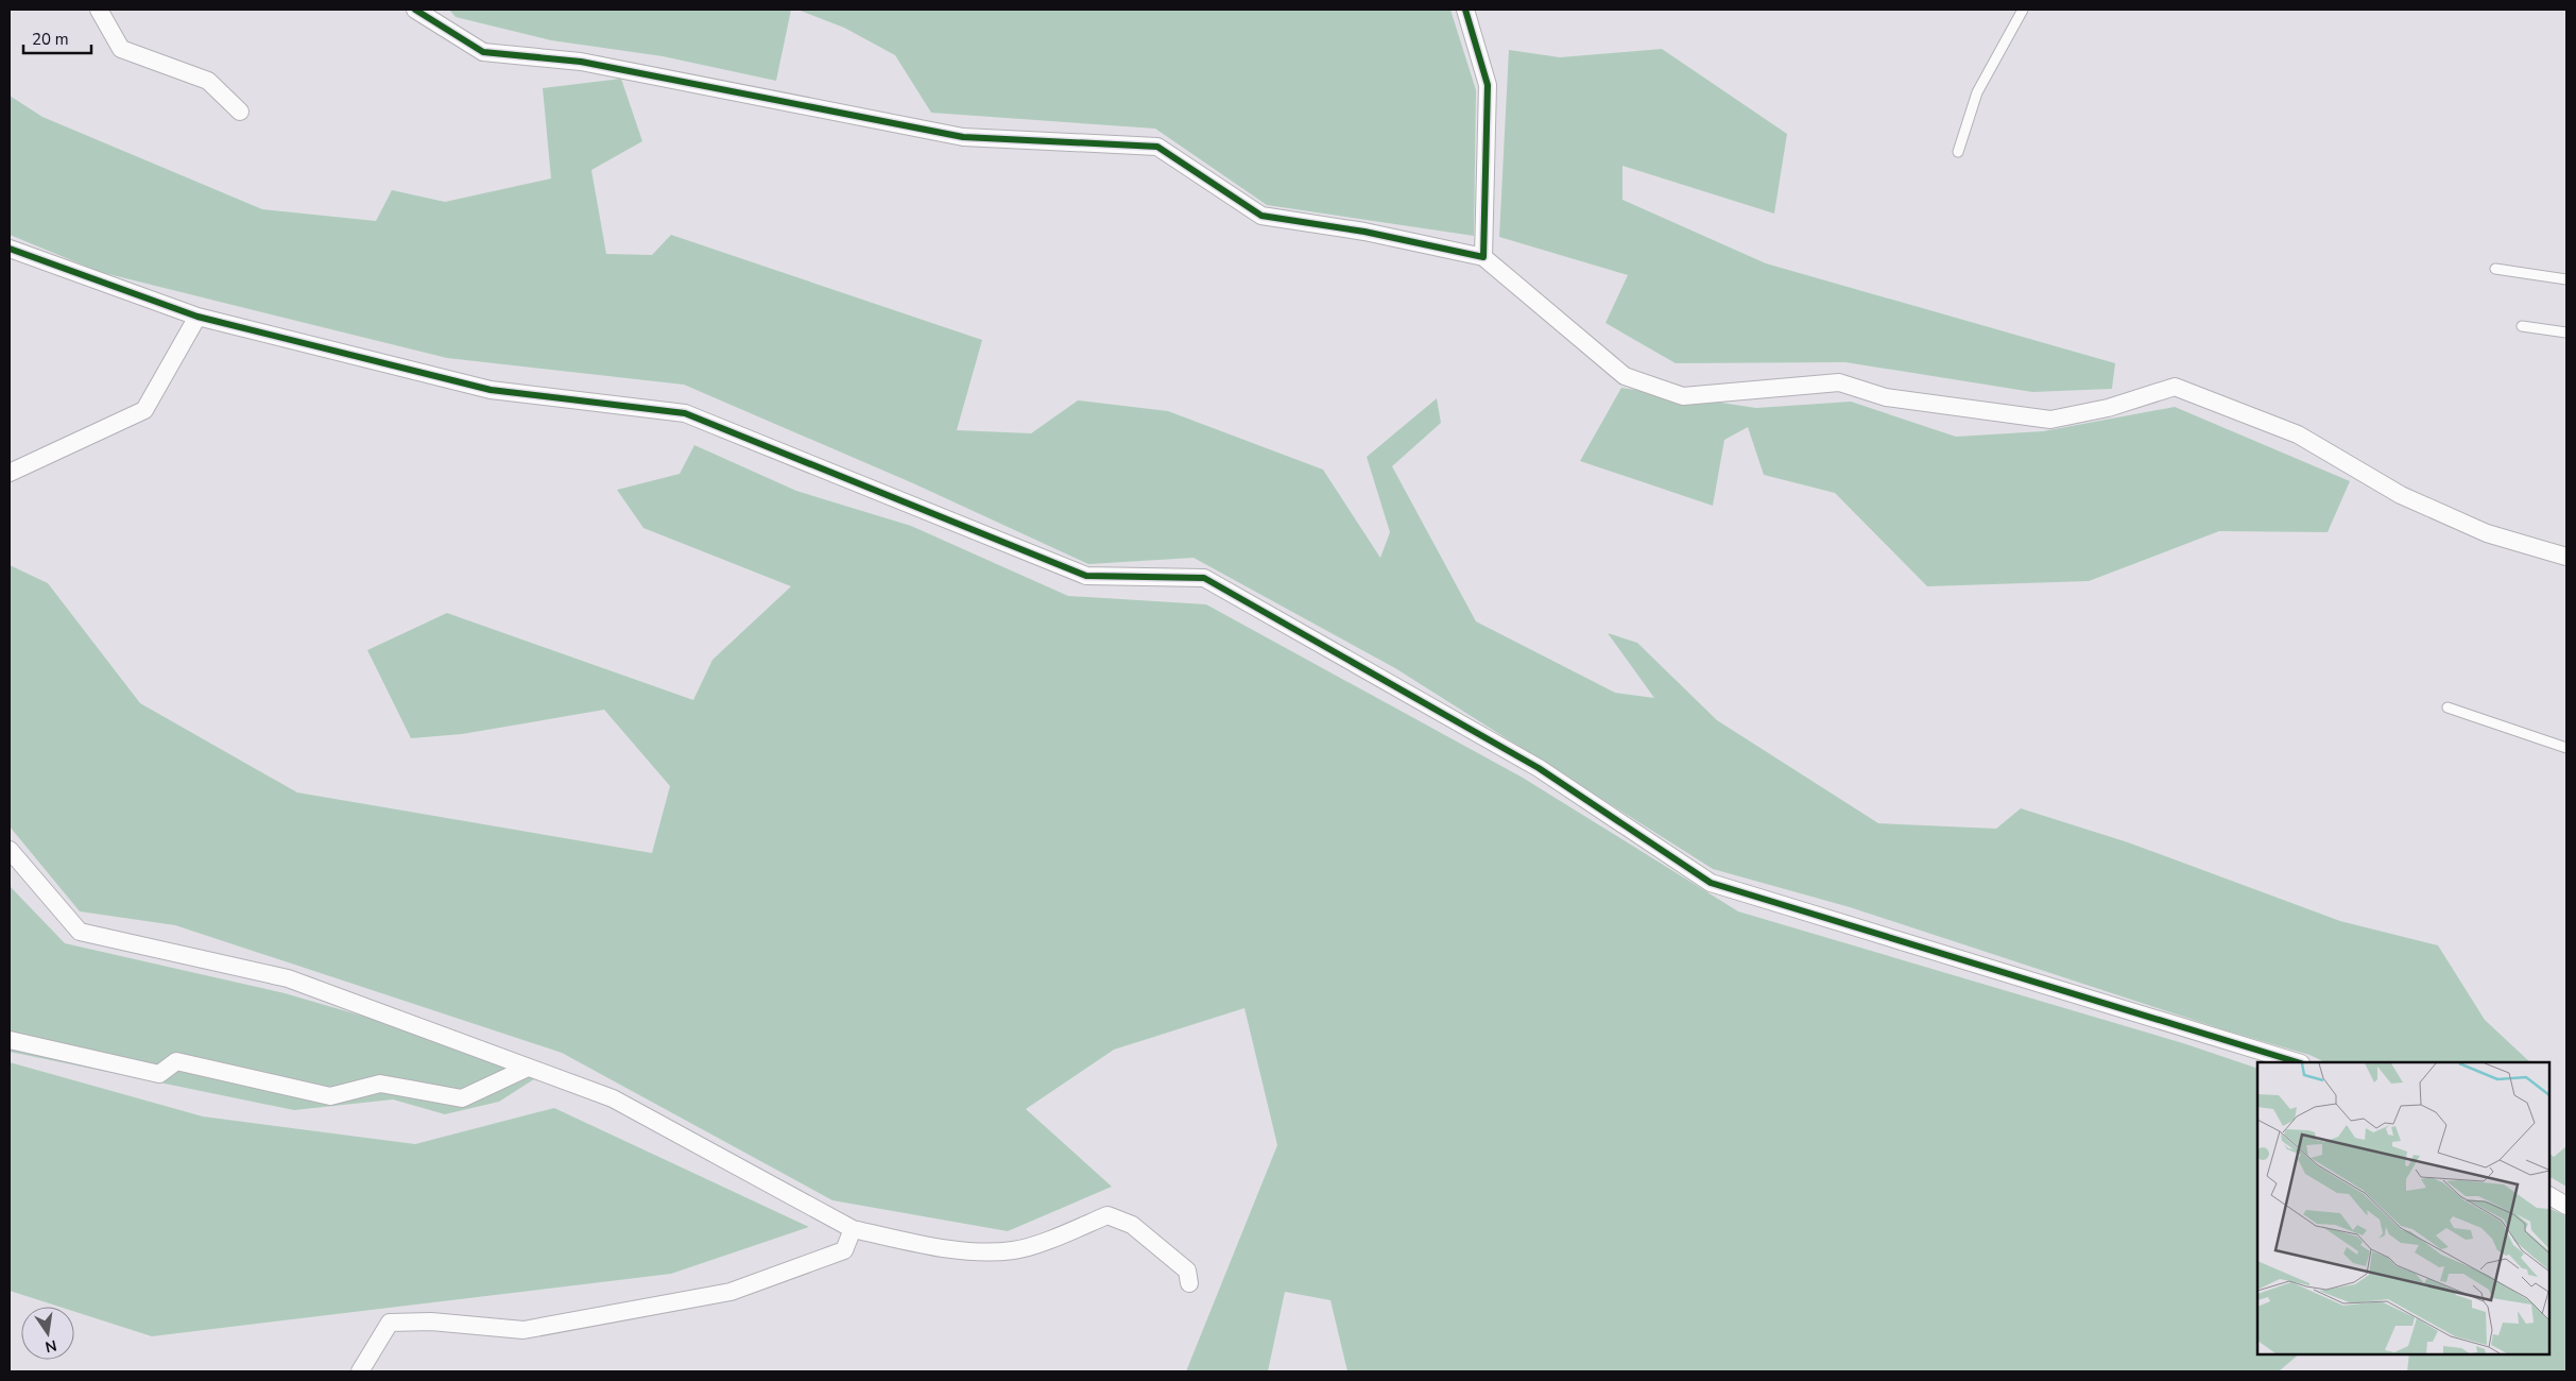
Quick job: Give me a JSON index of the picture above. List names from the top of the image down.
{
  "scale_bar": "20 m",
  "north": "bottom"
}
